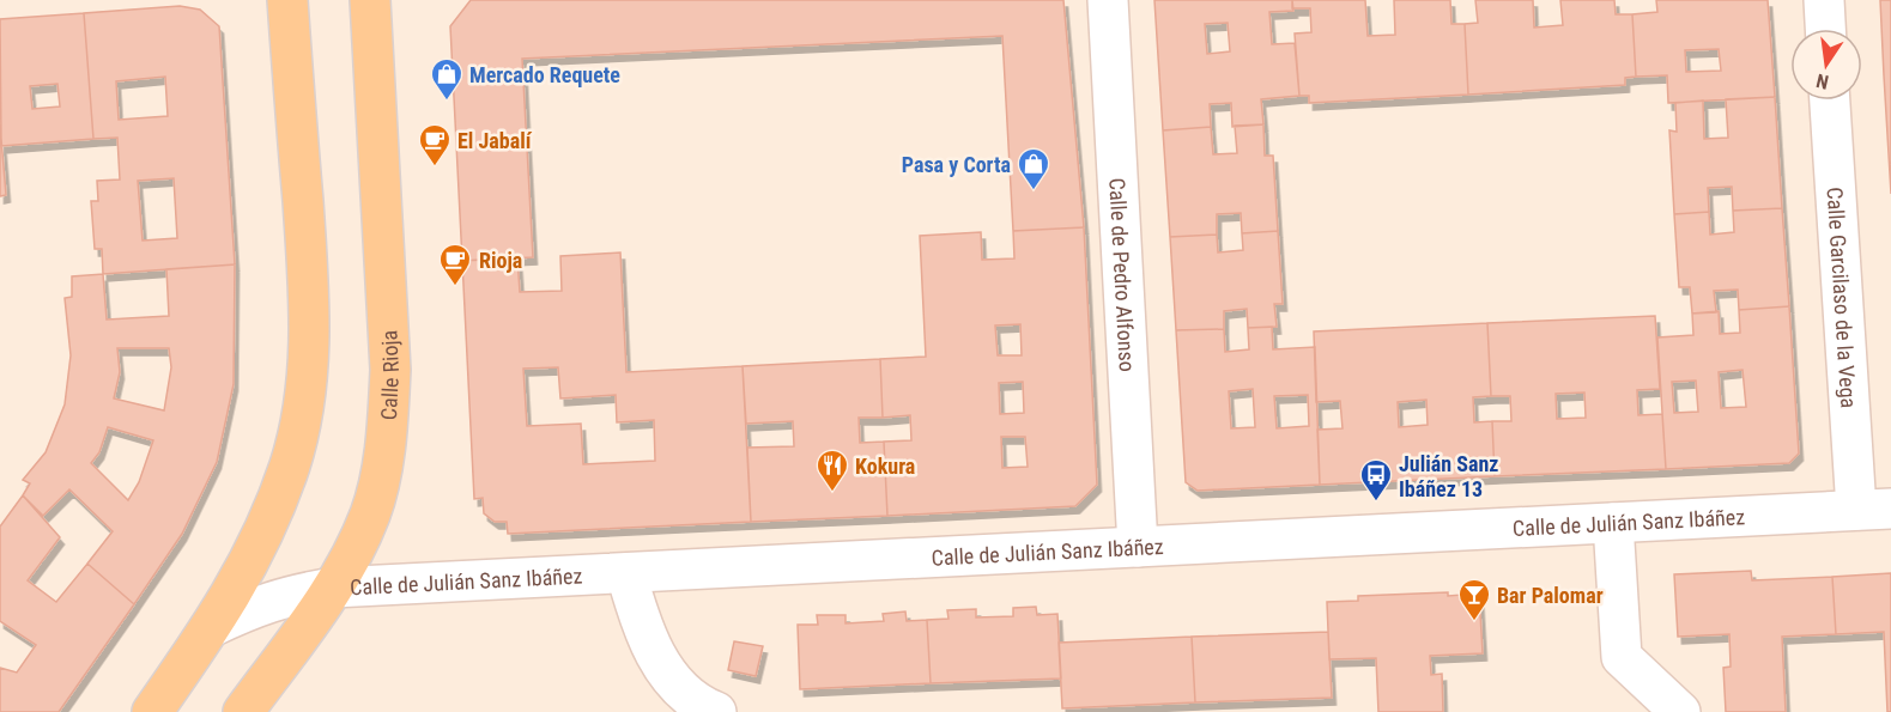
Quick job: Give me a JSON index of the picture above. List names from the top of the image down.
{
  "streets": {
    "main road": ["Calle Rioja"],
    "street": ["Calle de Pedro Alfonso", "Calle Garcilaso de la Vega", "Calle de Julián Sanz Ibáñez"]
  },
  "crossings": [
    ["Calle de Pedro Alfonso", "Calle de Julián Sanz Ibáñez"],
    ["Calle Garcilaso de la Vega", "Calle de Julián Sanz Ibáñez"],
    ["Calle Rioja", "Calle de Julián Sanz Ibáñez"]
  ],
  "places": {
    "shop": ["Mercado Requete", "Pasa y Corta"],
    "cafe": ["El Jabalí", "Rioja"],
    "restaurant": ["Kokura"],
    "bus stop": ["Julián Sanz Ibáñez 13"],
    "bar": ["Bar Palomar"]
  },
  "north": "bottom"
}
